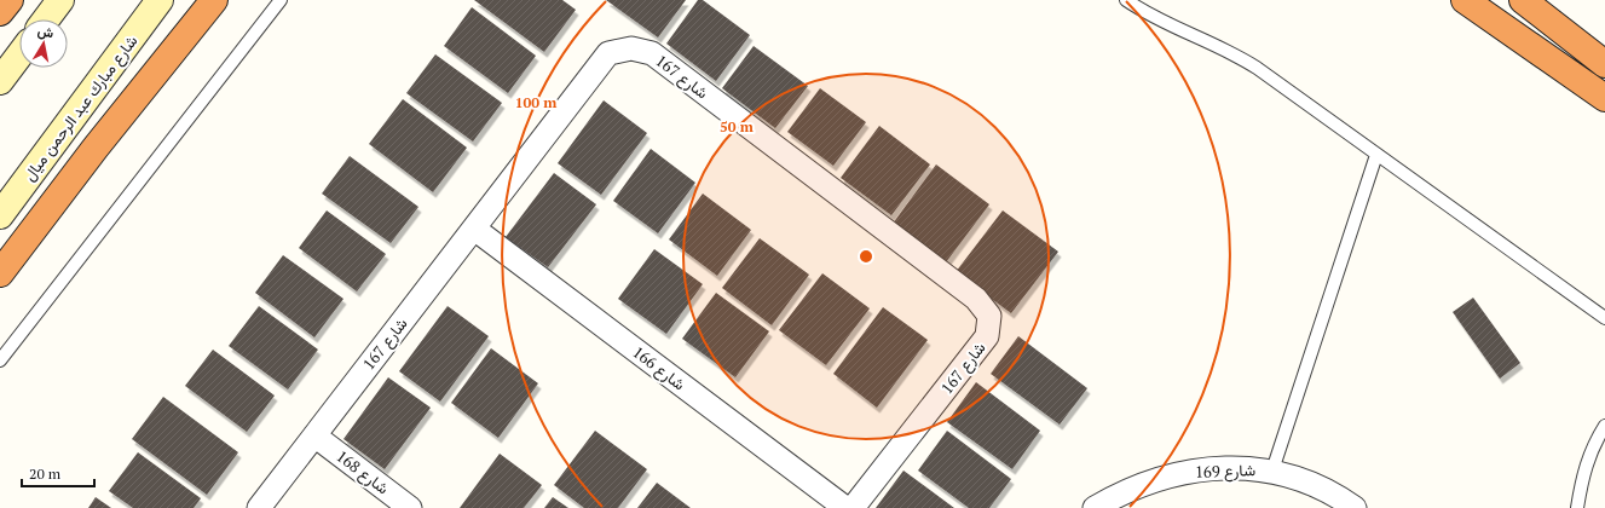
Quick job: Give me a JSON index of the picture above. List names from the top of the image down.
{
  "streets": {
    "main road": ["شارع مبارك عبد الرحمن ميال"],
    "street": [
      "شارع 167",
      "شارع 166",
      "شارع 169",
      "شارع 168"
    ]
  },
  "crossings": [
    ["شارع 167", "شارع 166"],
    ["شارع 167", "شارع 168"]
  ],
  "scale_bar": "20 m",
  "north": "top",
  "rings": ["100 m", "50 m"]
}
